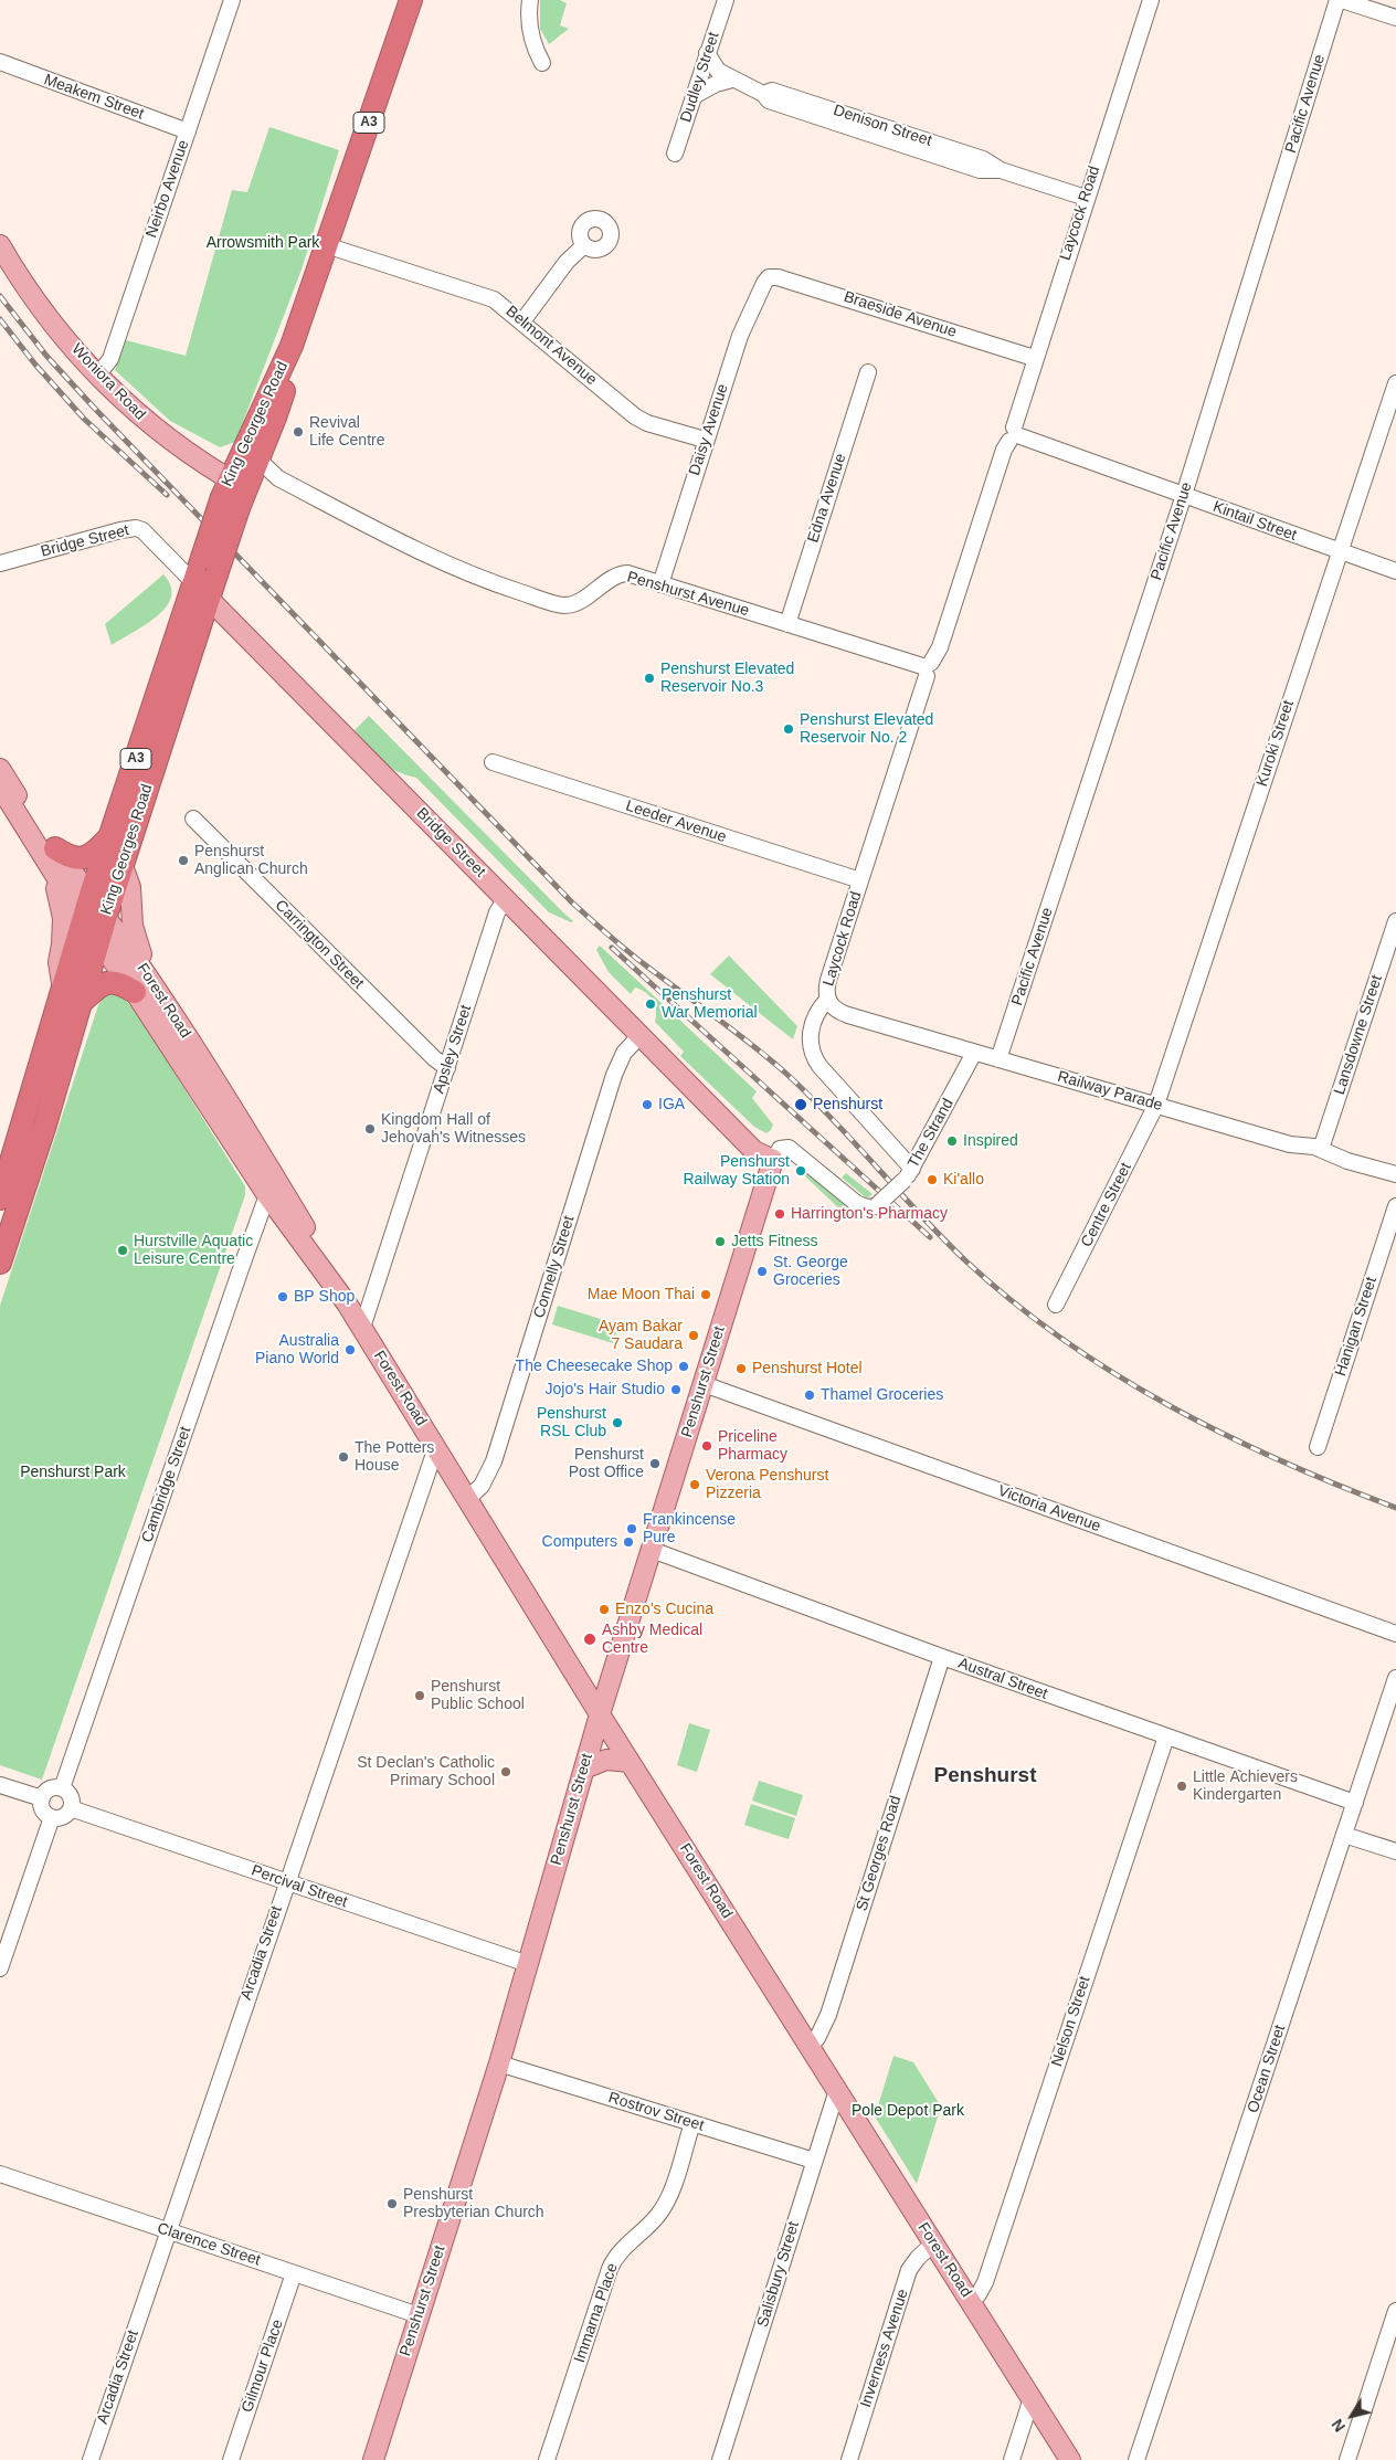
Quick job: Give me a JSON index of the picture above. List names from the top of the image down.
{
  "streets": {
    "highway": ["A3", "King Georges Road", "Bridge Street"],
    "main road": ["Woniora Road", "Forest Road", "Penshurst Street"],
    "street": [
      "Dudley Street",
      "Meakem Street",
      "Pacific Avenue",
      "Denison Street",
      "Neirbo Avenue",
      "Laycock Road",
      "Braeside Avenue",
      "Belmont Avenue",
      "Daisy Avenue",
      "Edna Avenue",
      "Kintail Street",
      "Penshurst Avenue",
      "Kuroki Street",
      "Leeder Avenue",
      "Carrington Street",
      "Lansdowne Street",
      "Apsley Street",
      "Railway Parade",
      "The Strand",
      "Centre Street",
      "Connelly Street",
      "Hanigan Street",
      "Cambridge Street",
      "Victoria Avenue",
      "Austral Street",
      "St Georges Road",
      "Percival Street",
      "Arcadia Street",
      "Nelson Street",
      "Ocean Street",
      "Rostrov Street",
      "Clarence Street",
      "Salisbury Street",
      "Immarna Place",
      "Inverness Avenue",
      "Gilmour Place"
    ]
  },
  "crossings": [
    ["Dudley Street", "Denison Street"],
    ["Meakem Street", "Neirbo Avenue"],
    ["Pacific Avenue", "Kintail Street"],
    ["Pacific Avenue", "Railway Parade"],
    ["Denison Street", "Laycock Road"],
    ["Neirbo Avenue", "Woniora Road"],
    ["Laycock Road", "Braeside Avenue"],
    ["Laycock Road", "Kintail Street"],
    ["Laycock Road", "Penshurst Avenue"],
    ["Laycock Road", "Leeder Avenue"],
    ["Laycock Road", "Railway Parade"],
    ["Laycock Road", "The Strand"],
    ["Braeside Avenue", "Daisy Avenue"],
    ["Belmont Avenue", "King Georges Road"],
    ["Belmont Avenue", "Daisy Avenue"],
    ["Woniora Road", "King Georges Road"],
    ["King Georges Road", "Bridge Street"],
    ["King Georges Road", "Penshurst Avenue"],
    ["King Georges Road", "Forest Road"],
    ["Daisy Avenue", "Penshurst Avenue"],
    ["Edna Avenue", "Penshurst Avenue"],
    ["Kintail Street", "Kuroki Street"],
    ["Bridge Street", "Apsley Street"],
    ["Bridge Street", "The Strand"],
    ["Bridge Street", "Connelly Street"],
    ["Bridge Street", "Penshurst Street"],
    ["Kuroki Street", "Railway Parade"],
    ["Kuroki Street", "Centre Street"],
    ["Carrington Street", "Apsley Street"],
    ["Forest Road", "Apsley Street"],
    ["Forest Road", "Connelly Street"],
    ["Forest Road", "Penshurst Street"],
    ["Forest Road", "Cambridge Street"],
    ["Forest Road", "St Georges Road"],
    ["Forest Road", "Arcadia Street"],
    ["Forest Road", "Nelson Street"],
    ["Forest Road", "Salisbury Street"],
    ["Forest Road", "Inverness Avenue"],
    ["Lansdowne Street", "Railway Parade"],
    ["Railway Parade", "The Strand"],
    ["Railway Parade", "Centre Street"],
    ["The Strand", "Penshurst Street"],
    ["Penshurst Street", "Victoria Avenue"],
    ["Penshurst Street", "Austral Street"],
    ["Penshurst Street", "Percival Street"],
    ["Penshurst Street", "Rostrov Street"],
    ["Penshurst Street", "Clarence Street"],
    ["Cambridge Street", "Percival Street"],
    ["Austral Street", "St Georges Road"],
    ["Austral Street", "Nelson Street"],
    ["Austral Street", "Ocean Street"],
    ["Percival Street", "Arcadia Street"],
    ["Arcadia Street", "Clarence Street"],
    ["Rostrov Street", "Salisbury Street"],
    ["Rostrov Street", "Immarna Place"],
    ["Clarence Street", "Gilmour Place"]
  ],
  "districts": ["Penshurst"],
  "parks": ["Arrowsmith Park", "Penshurst Park", "Pole Depot Park"],
  "places": [
    "Revival Life Centre",
    "Penshurst Elevated Reservoir No.3",
    "Penshurst Elevated Reservoir No. 2",
    "Penshurst Anglican Church",
    "Penshurst War Memorial",
    "IGA",
    "Penshurst",
    "Kingdom Hall of Jehovah's Witnesses",
    "Inspired",
    "Penshurst Railway Station",
    "Ki'allo",
    "Harrington's Pharmacy",
    "Jetts Fitness",
    "Hurstville Aquatic Leisure Centre",
    "St. George Groceries",
    "Mae Moon Thai",
    "BP Shop",
    "Ayam Bakar 7 Saudara",
    "Australia Piano World",
    "The Cheesecake Shop",
    "Penshurst Hotel",
    "Jojo's Hair Studio",
    "Thamel Groceries",
    "Penshurst RSL Club",
    "Priceline Pharmacy",
    "The Potters House",
    "Penshurst Post Office",
    "Verona Penshurst Pizzeria",
    "Frankincense Pure",
    "Computers",
    "Enzo's Cucina",
    "Ashby Medical Centre",
    "Penshurst Public School",
    "St Declan's Catholic Primary School",
    "Little Achievers Kindergarten",
    "Penshurst Presbyterian Church"
  ],
  "north": "bottom left"
}
